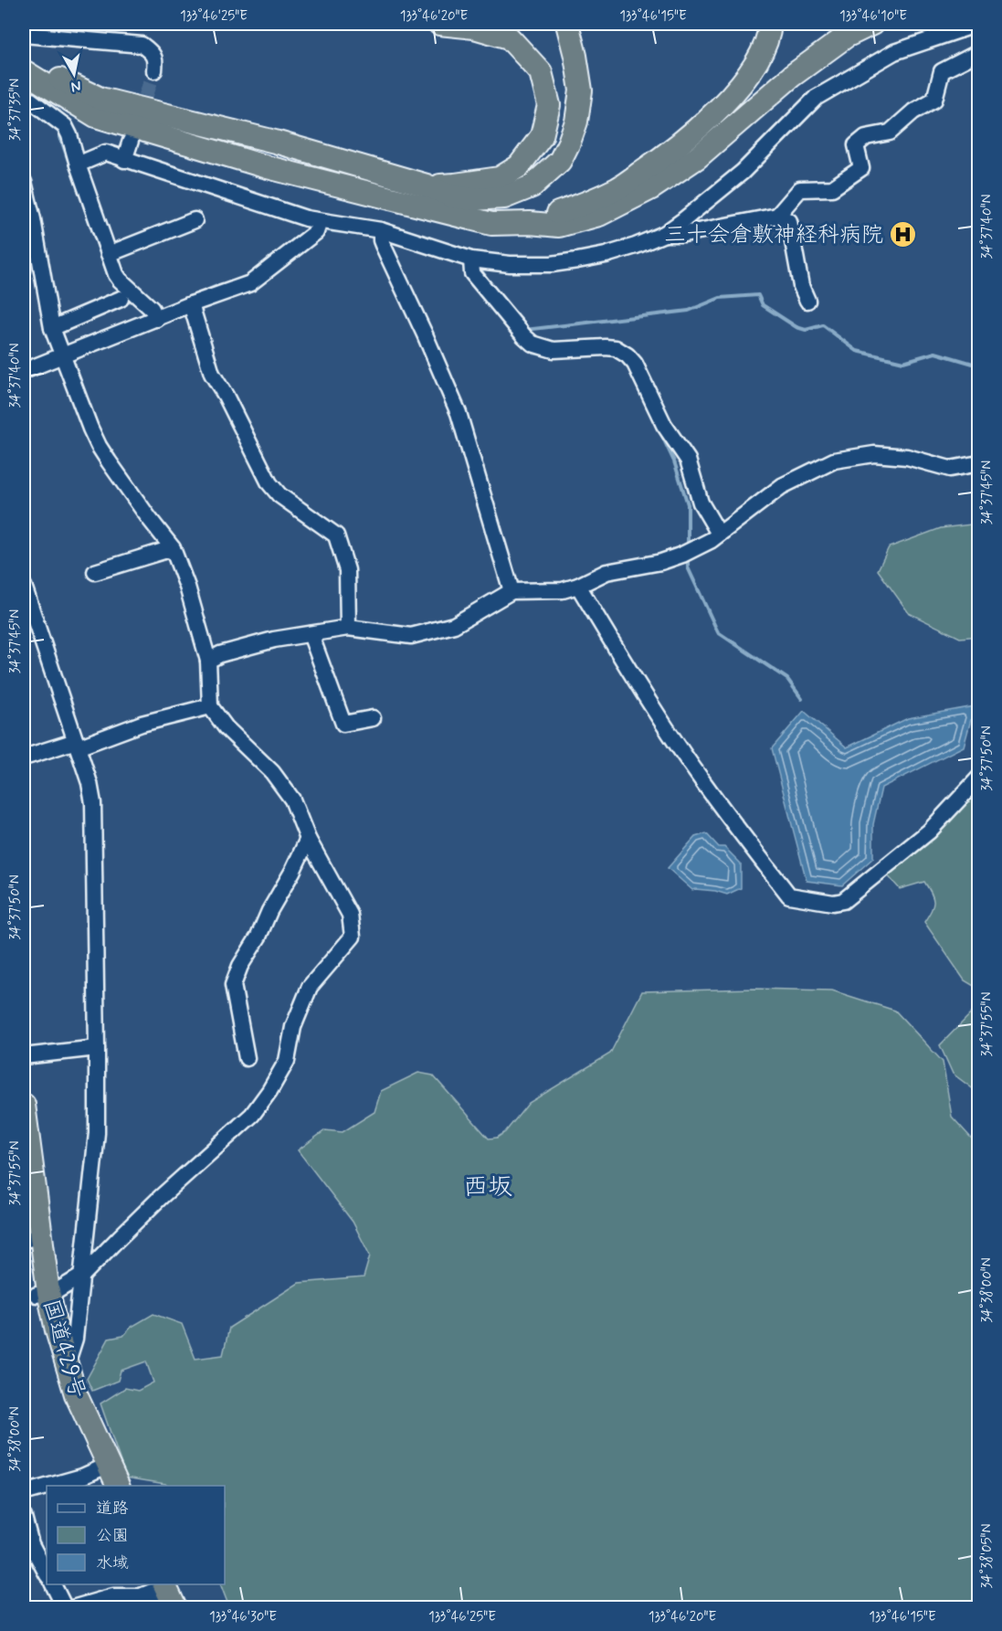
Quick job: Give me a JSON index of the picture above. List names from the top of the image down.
{
  "streets": {
    "highway": ["国道429号"]
  },
  "districts": ["西坂"],
  "places": {
    "hospital": ["三十会倉敷神経科病院"]
  },
  "legend": ["道路", "公園", "水域"],
  "north": "bottom",
  "coordinates": [
    "133°46'25\"E",
    "133°46'20\"E",
    "133°46'15\"E",
    "133°46'10\"E",
    "34°37'35\"N",
    "34°37'40\"N",
    "34°37'45\"N",
    "34°37'50\"N",
    "34°37'55\"N",
    "34°38'00\"N",
    "34°38'05\"N",
    "133°46'30\"E"
  ]
}
